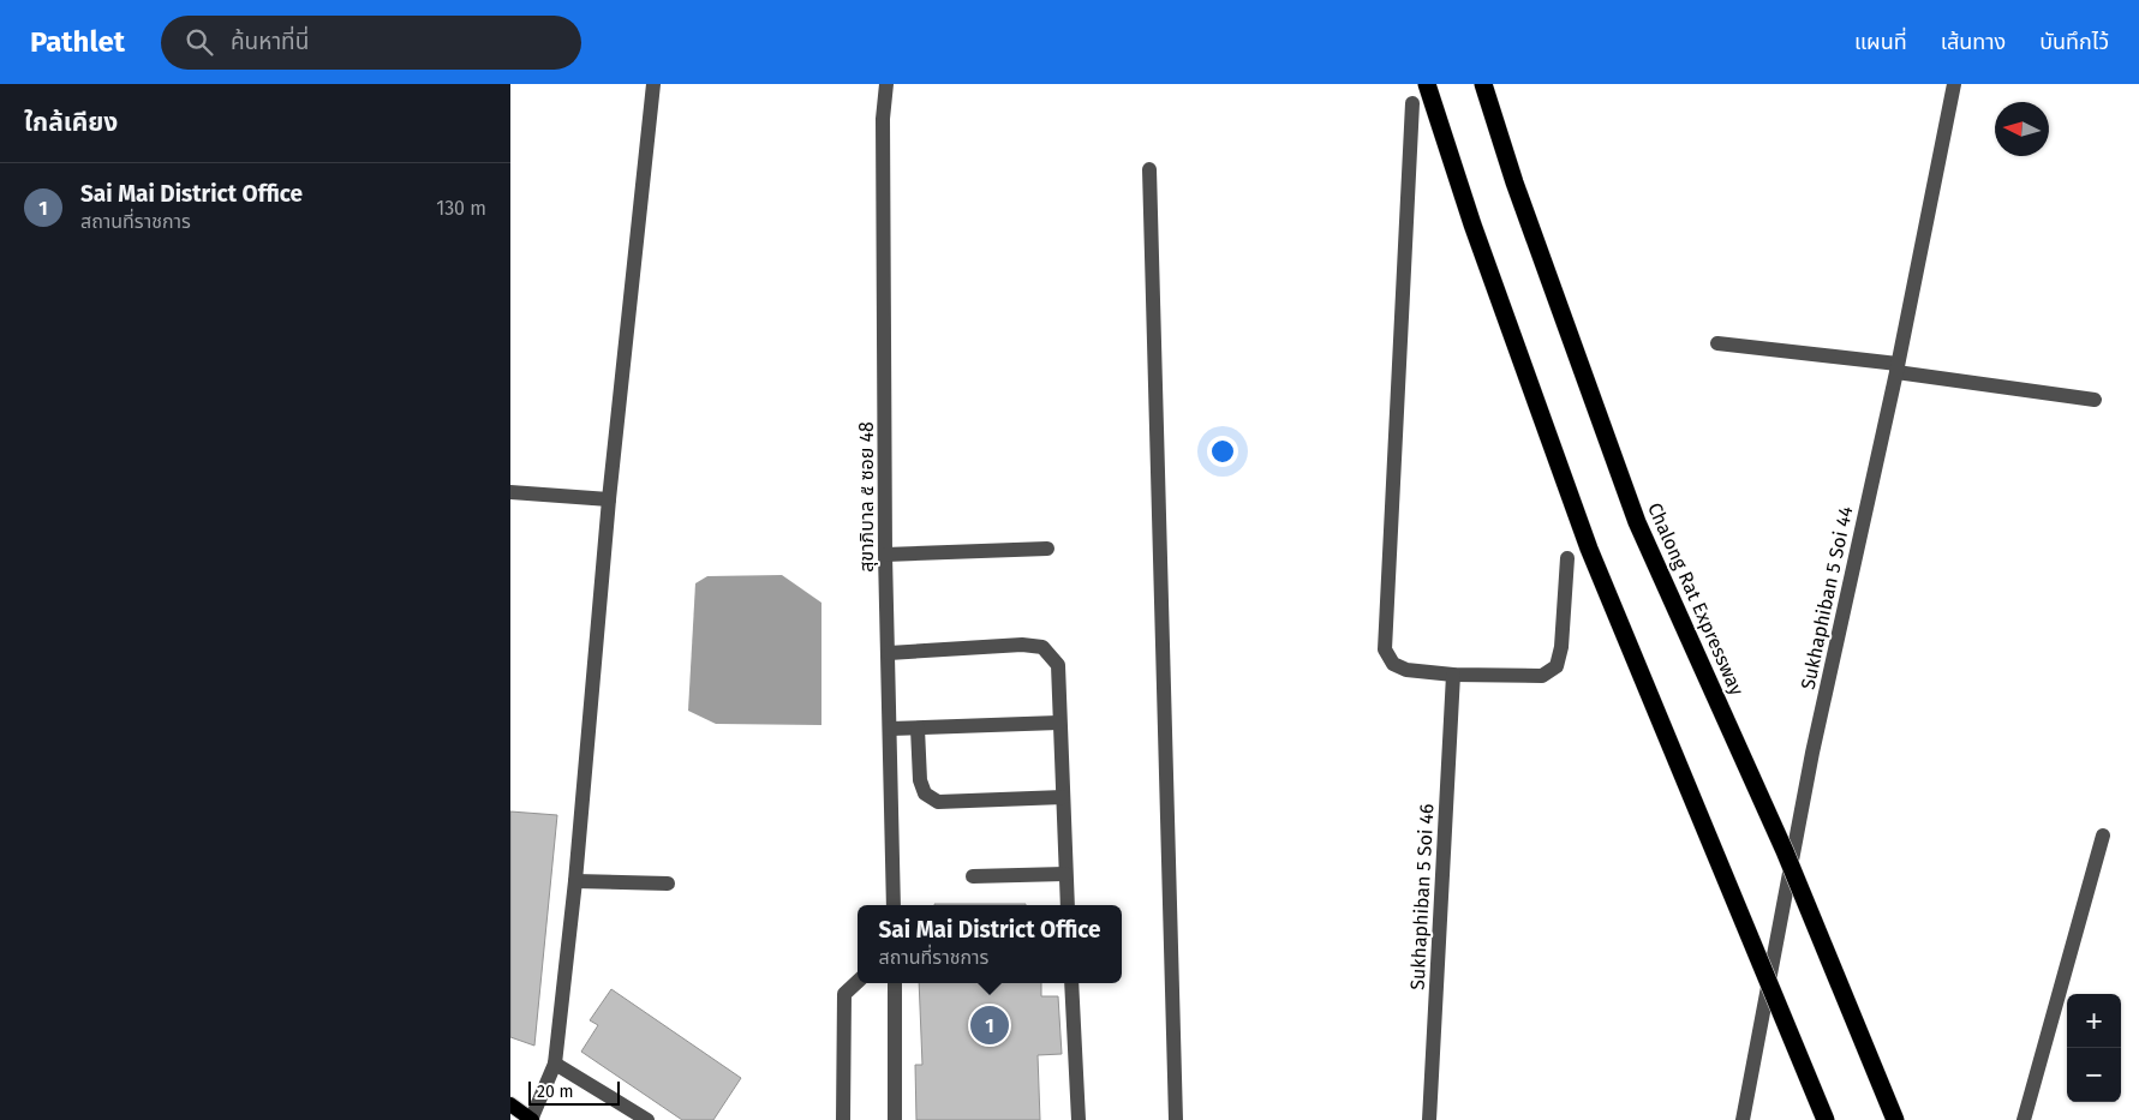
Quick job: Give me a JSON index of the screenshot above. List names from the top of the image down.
{
  "streets": {
    "highway": ["Chalong Rat Expressway"],
    "street": ["สุขาภิบาล ๕ ซอย 48", "Sukhaphiban 5 Soi 44", "Sukhaphiban 5 Soi 46"]
  },
  "scale_bar": "20 m",
  "north": "left",
  "page": {
    "header": "Pathlet",
    "search": "ค้นหาที่นี่",
    "nav": ["แผนที่", "เส้นทาง", "บันทึกไว้"],
    "heading": "ใกล้เคียง",
    "list": [
      {
        "mark": "1",
        "name": "Sai Mai District Office",
        "note": "สถานที่ราชการ",
        "value": "130 m"
      }
    ],
    "popup": ["Sai Mai District Office", "สถานที่ราชการ"],
    "map_buttons": ["+", "−"],
    "pins": "1",
    "scale": "20 m"
  }
}
